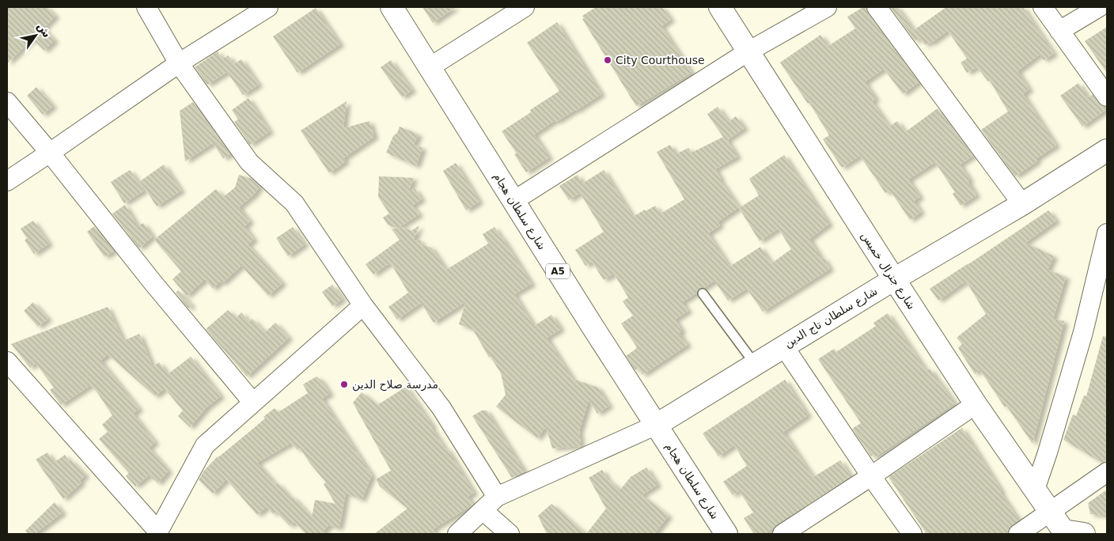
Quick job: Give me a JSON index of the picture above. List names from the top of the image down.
{
  "streets": {
    "main road": [
      "شارع سلطان هجام",
      "شارع جنرال خميس",
      "A5",
      "شارع سلطان تاج الدين"
    ]
  },
  "crossings": [
    ["شارع سلطان هجام", "شارع سلطان تاج الدين"],
    ["شارع جنرال خميس", "شارع سلطان تاج الدين"]
  ],
  "places": ["City Courthouse", "مدرسة صلاح الدين"],
  "north": "top right"
}
